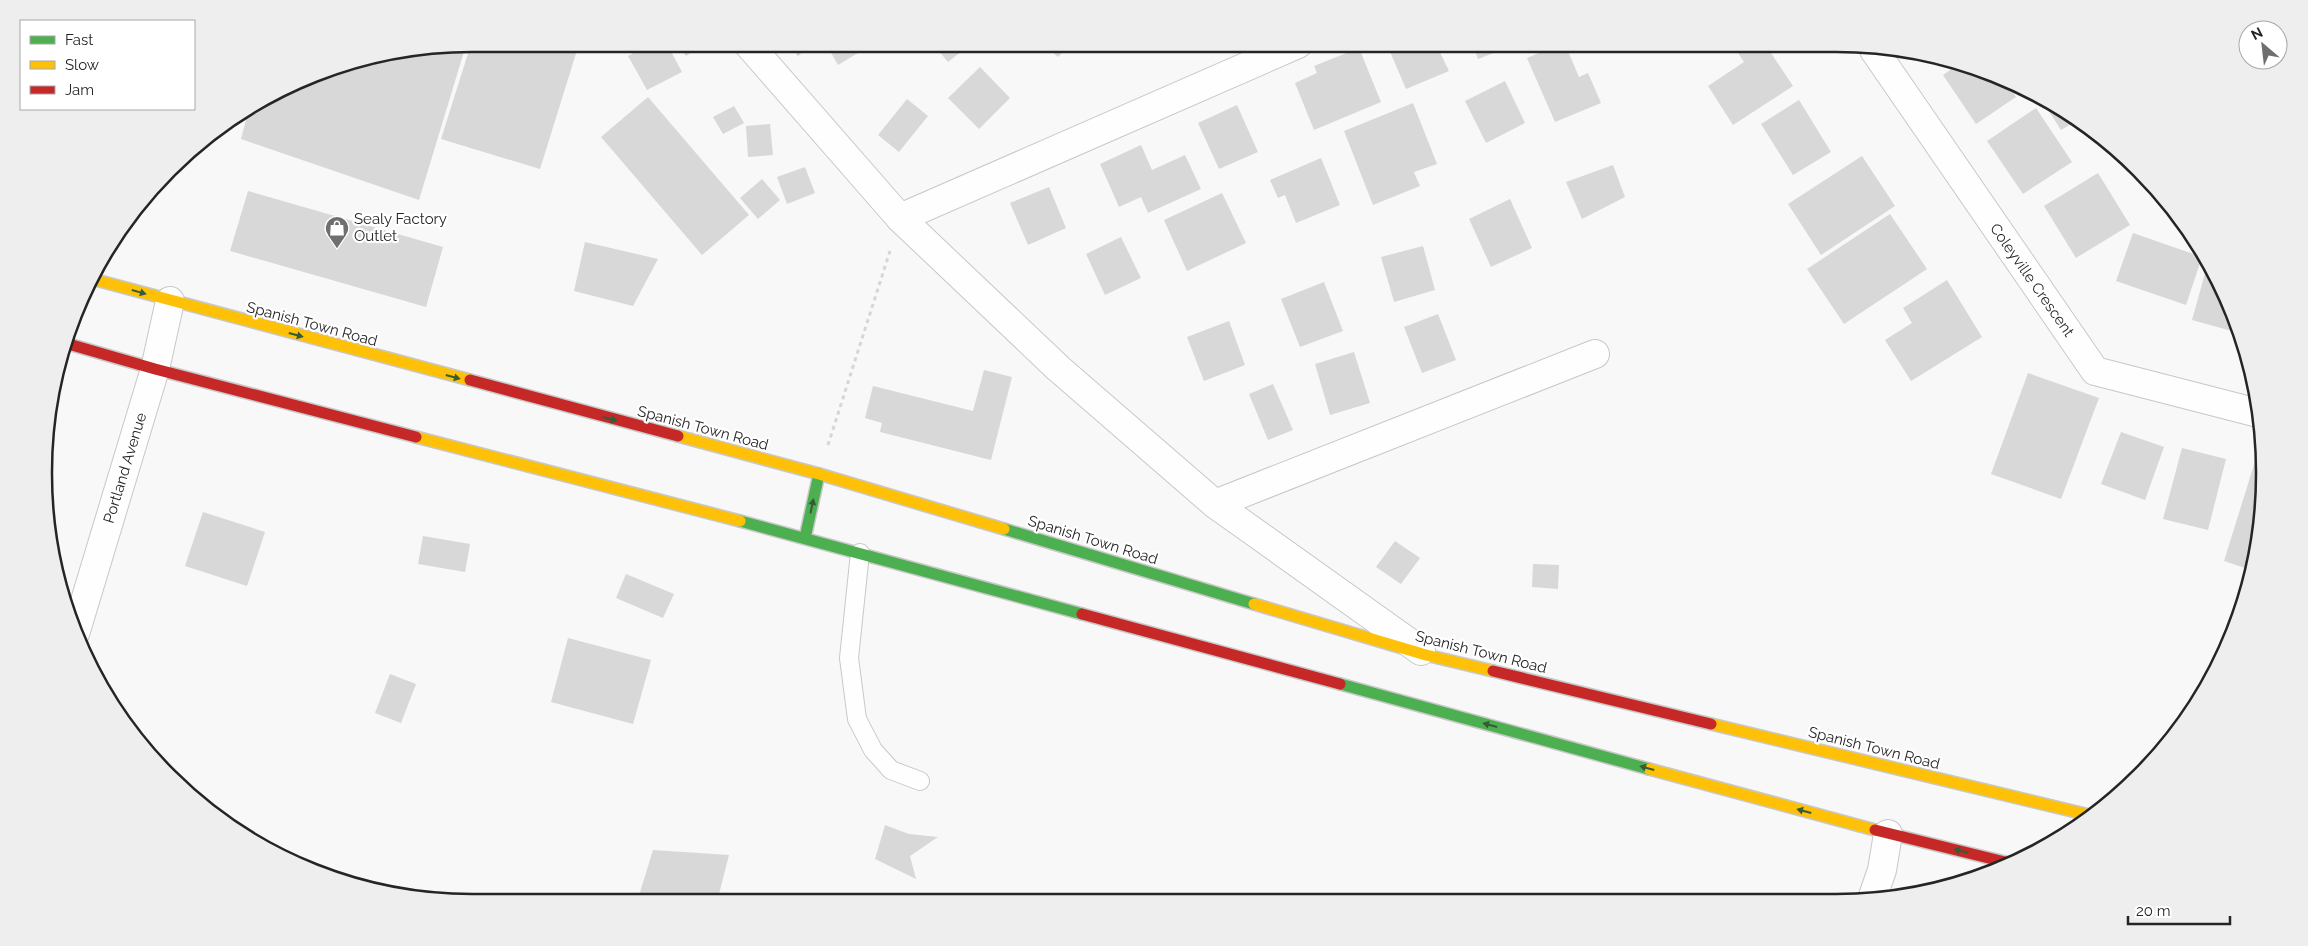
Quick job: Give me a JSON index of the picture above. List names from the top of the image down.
{
  "streets": {
    "highway": ["Spanish Town Road"],
    "street": ["Coleyville Crescent", "Portland Avenue"]
  },
  "crossings": [
    ["Spanish Town Road", "Portland Avenue"]
  ],
  "places": {
    "shop": ["Sealy Factory Outlet"]
  },
  "legend": ["Fast", "Slow", "Jam"],
  "scale_bar": "20 m",
  "north": "top left"
}
